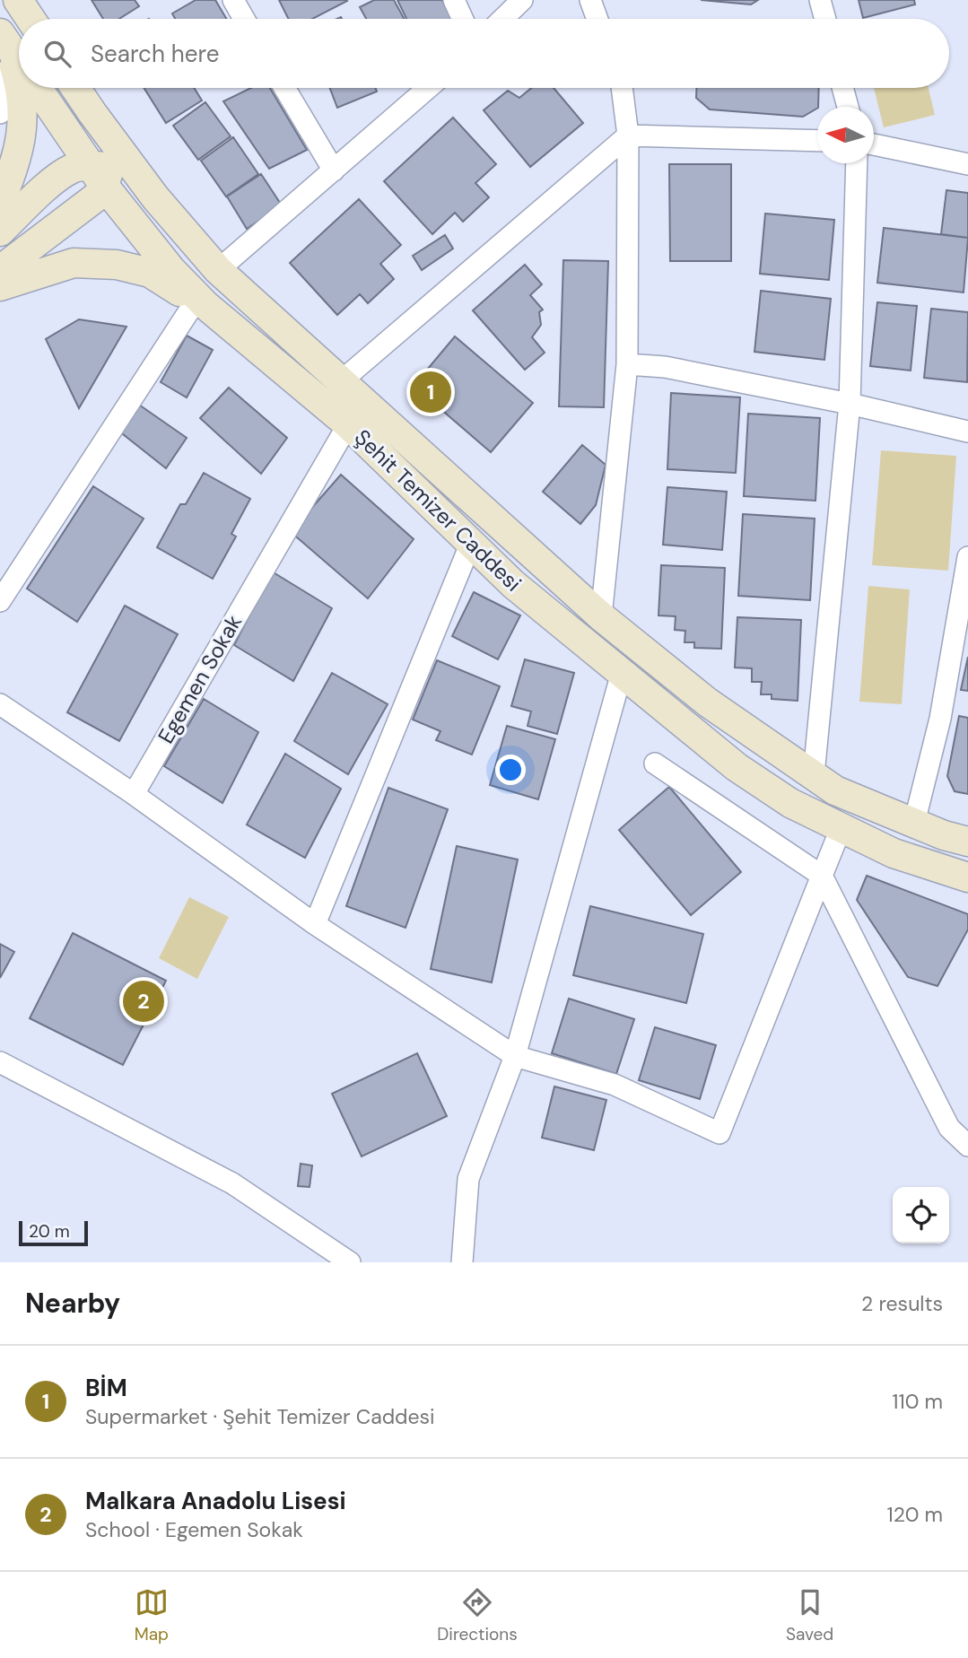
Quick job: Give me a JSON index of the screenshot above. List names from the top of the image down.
{
  "streets": {
    "main road": ["Şehit Temizer Caddesi"],
    "street": ["Egemen Sokak"]
  },
  "crossings": [
    ["Şehit Temizer Caddesi", "Egemen Sokak"]
  ],
  "scale_bar": "20 m",
  "north": "left",
  "page": {
    "search": "Search here",
    "pins": ["1", "2"],
    "scale": "20 m",
    "heading": ["Nearby", "2 results"],
    "list": [
      {
        "mark": "1",
        "name": "BİM",
        "note": "Supermarket · Şehit Temizer Caddesi",
        "value": "110 m"
      },
      {
        "mark": "2",
        "name": "Malkara Anadolu Lisesi",
        "note": "School · Egemen Sokak",
        "value": "120 m"
      }
    ],
    "nav": ["Map", "Directions", "Saved"]
  }
}
